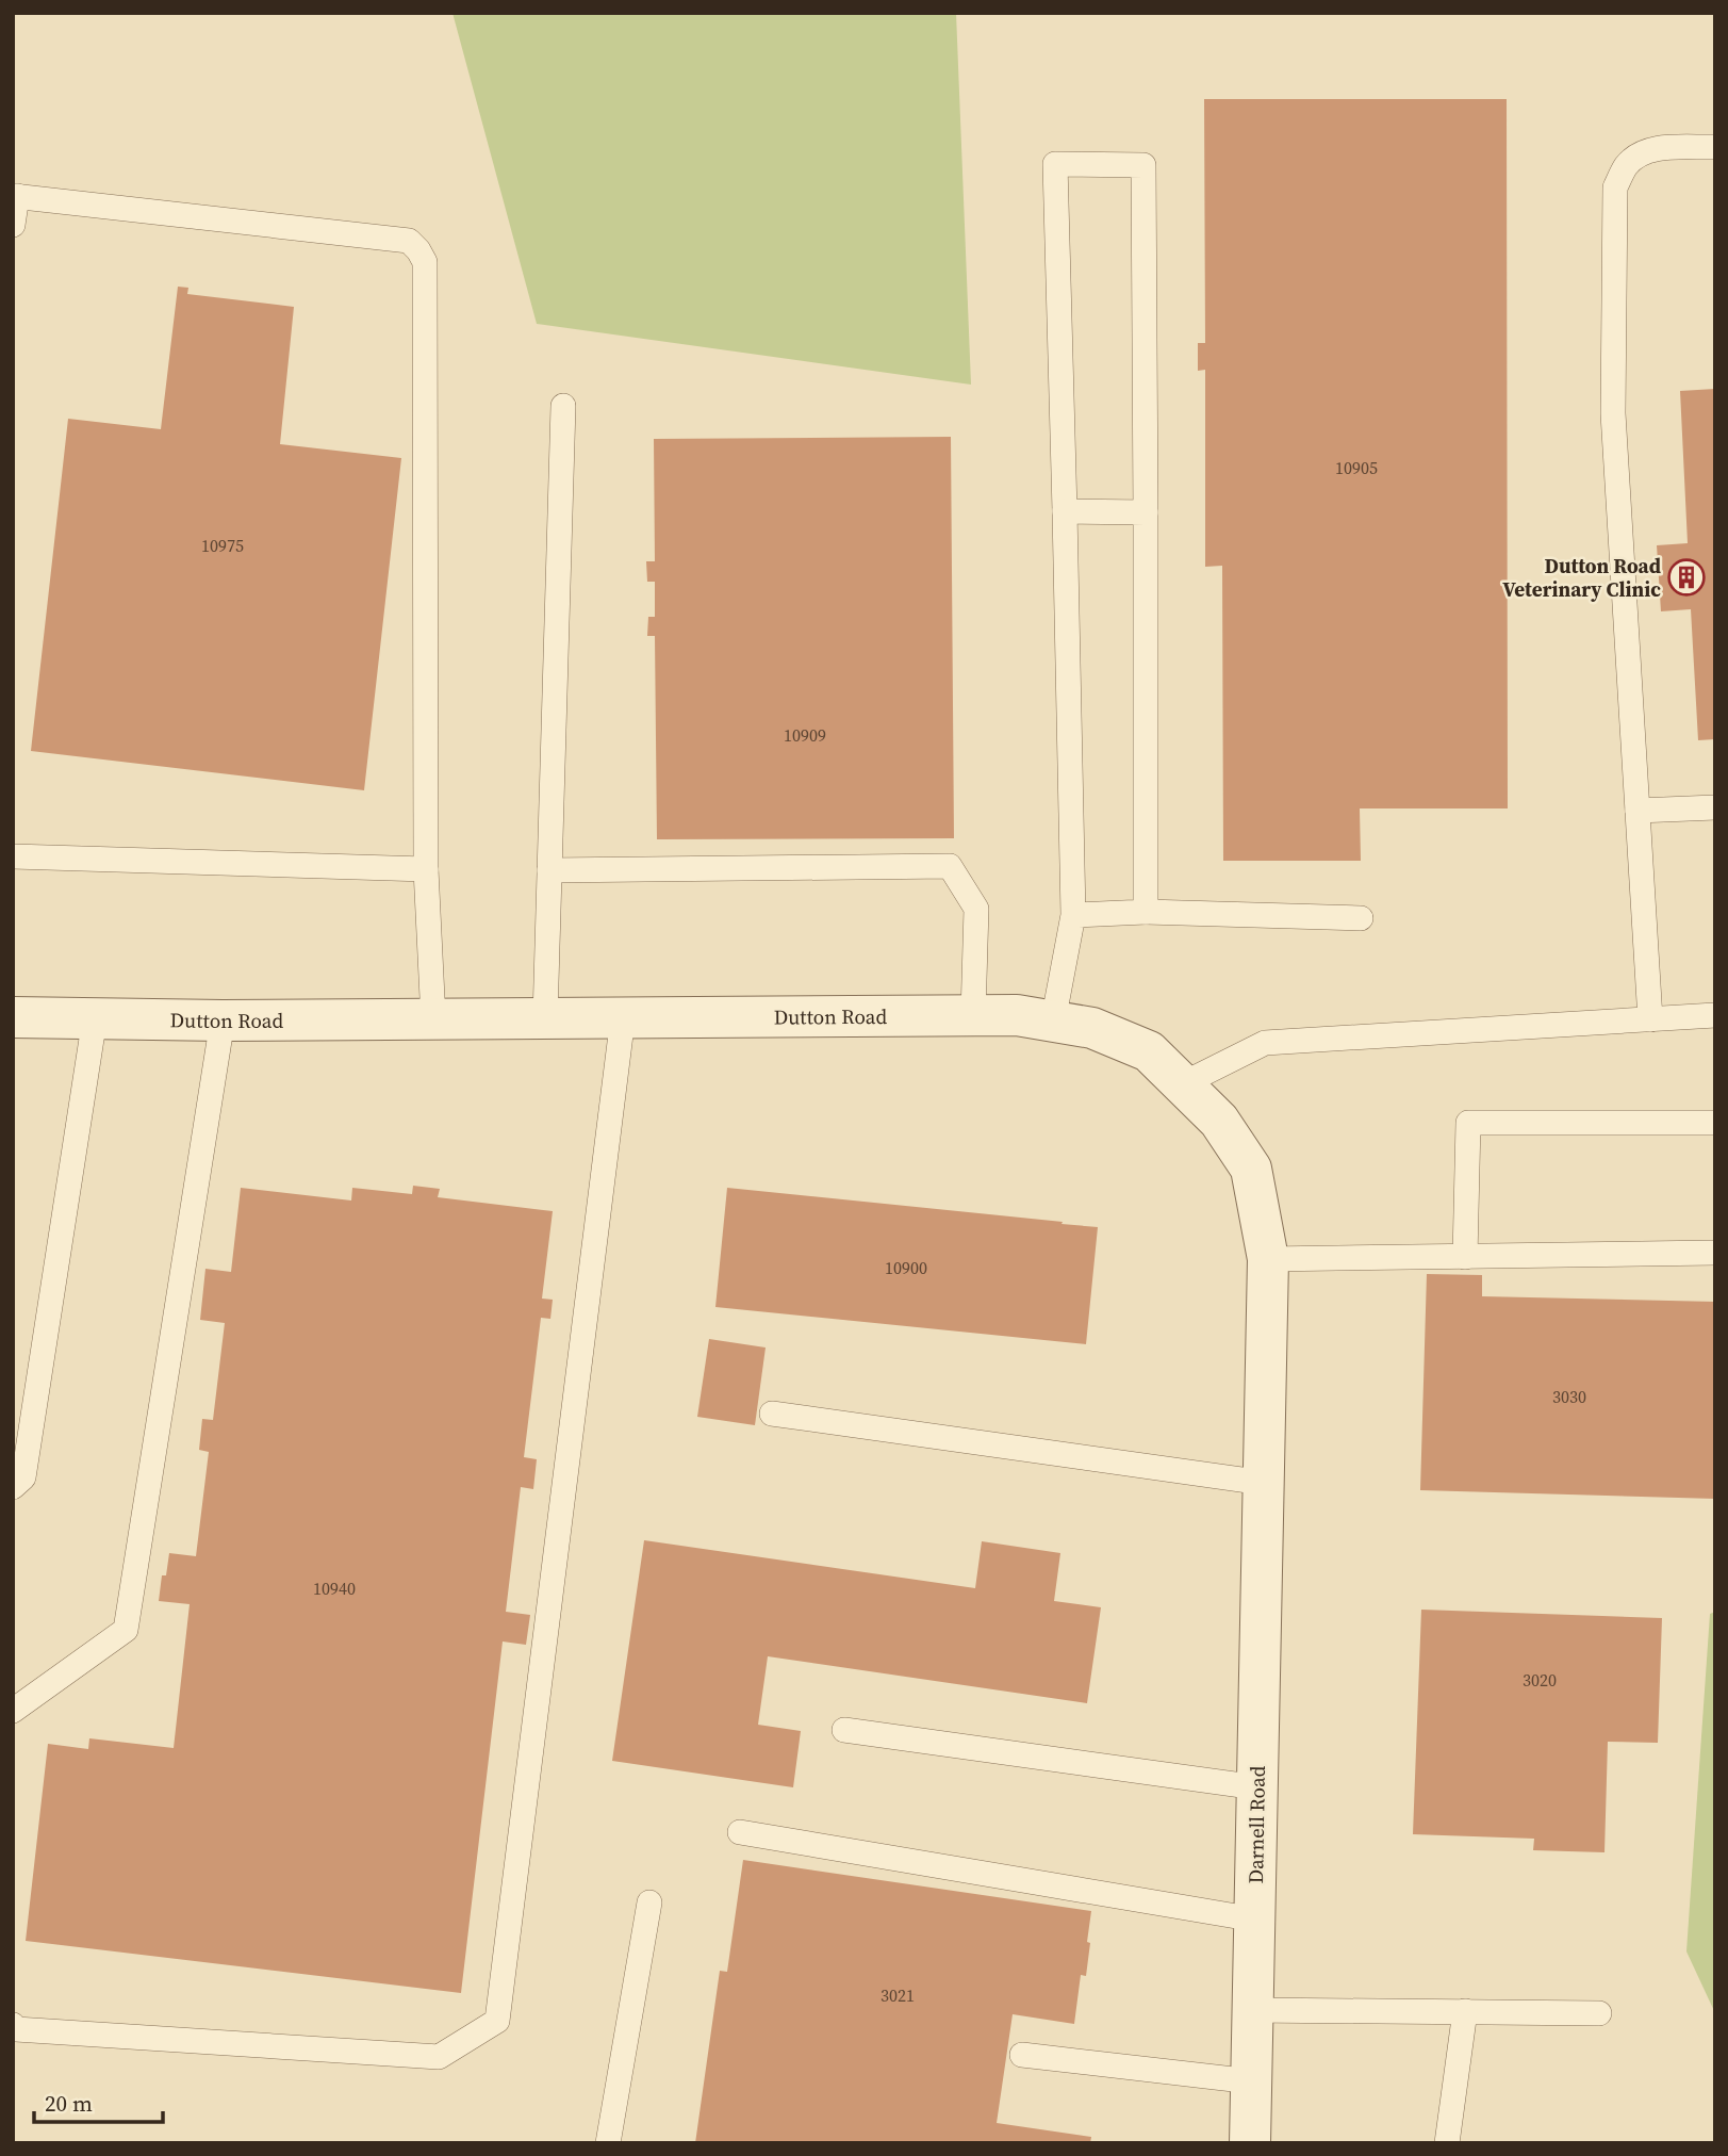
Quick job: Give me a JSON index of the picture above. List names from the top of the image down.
{
  "streets": {
    "street": ["Dutton Road", "Darnell Road"]
  },
  "crossings": [
    ["Dutton Road", "Darnell Road"]
  ],
  "places": {
    "building": ["Dutton Road Veterinary Clinic"]
  },
  "house_numbers": [
    "10905",
    "10975",
    "10909",
    "10900",
    "3030",
    "10940",
    "3020",
    "3021"
  ],
  "scale_bar": "20 m"
}
